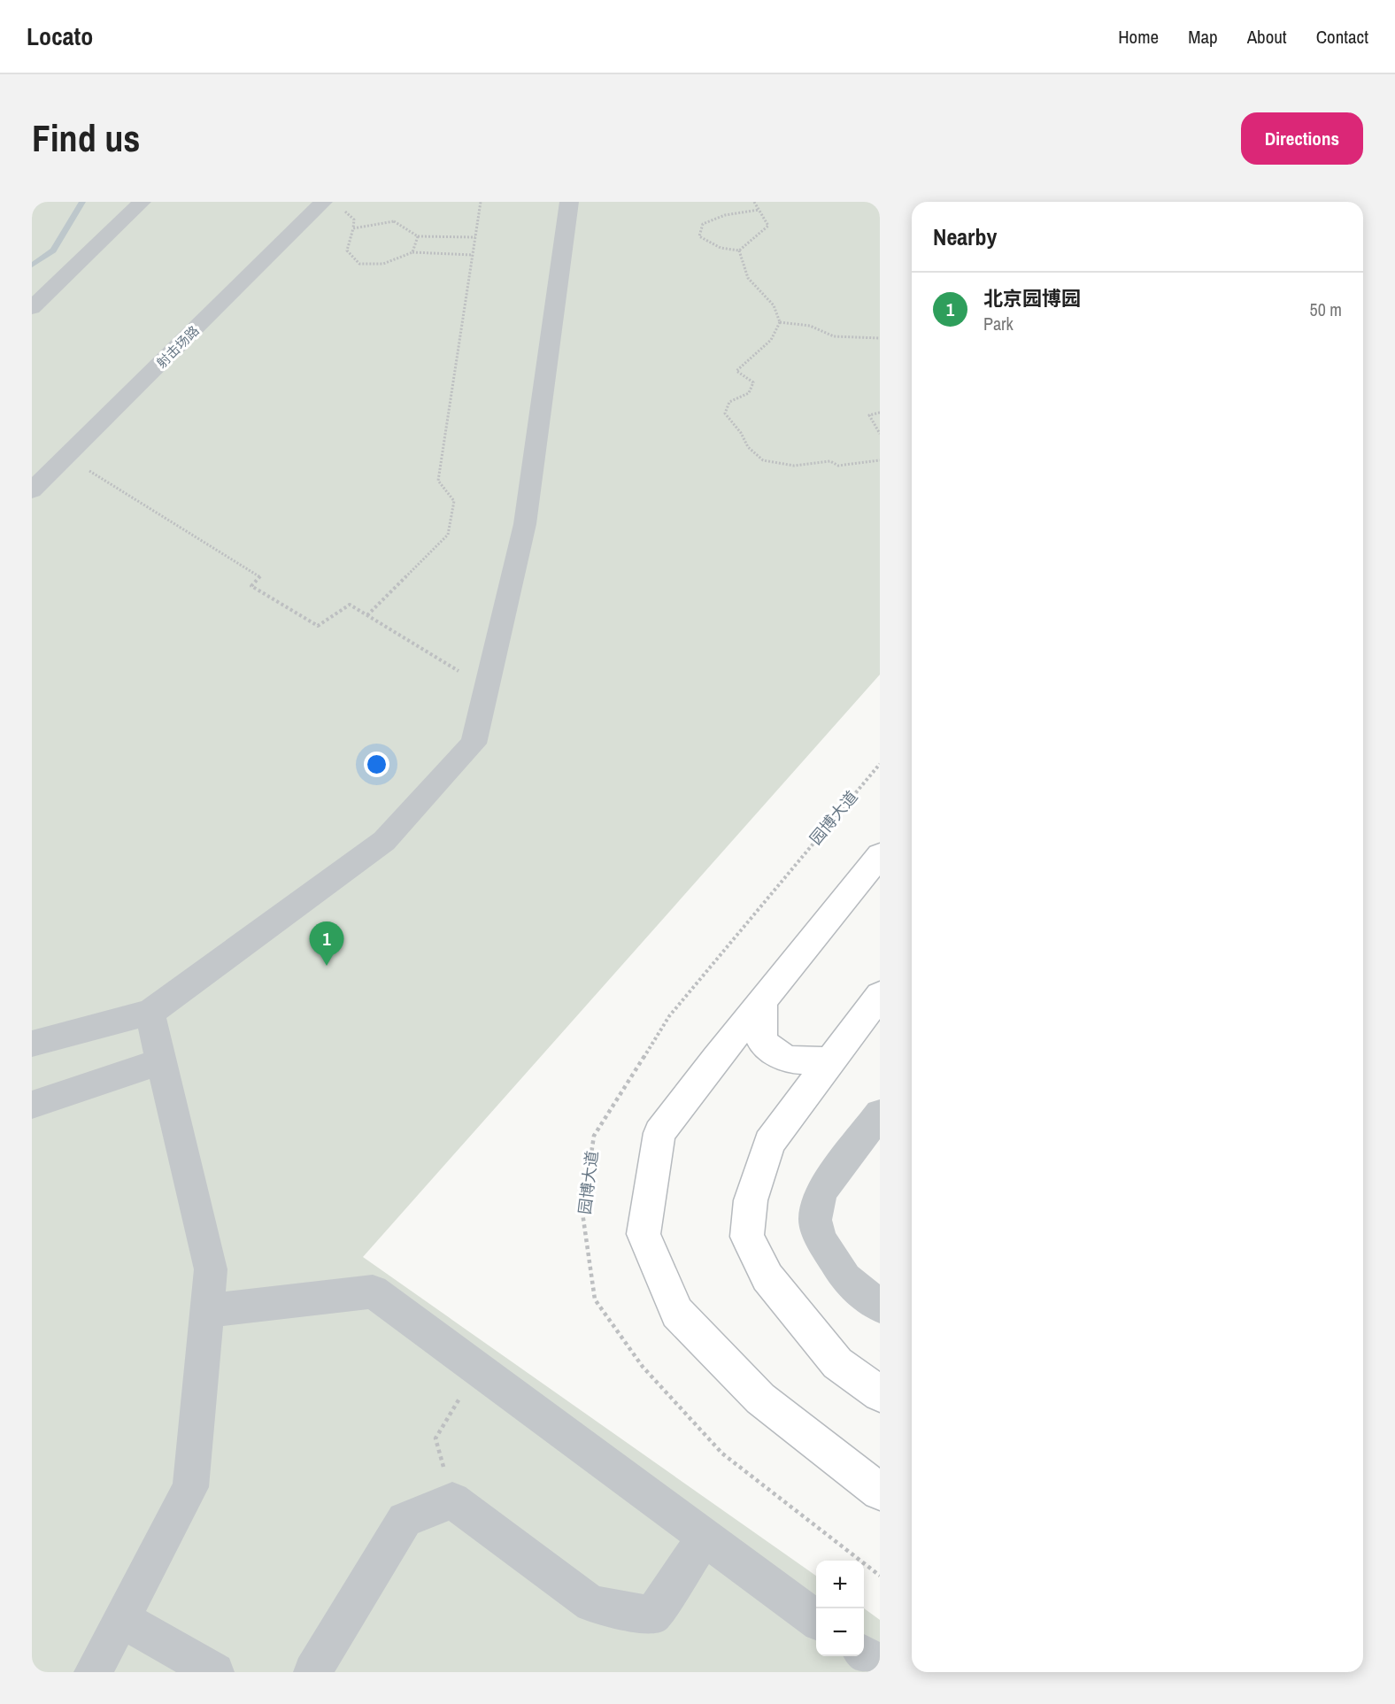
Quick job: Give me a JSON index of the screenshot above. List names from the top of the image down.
{
  "streets": {
    "street": ["射击场路"],
    "path": ["园博大道"]
  },
  "page": {
    "header": "Locato",
    "nav": [
      "Home",
      "Map",
      "About",
      "Contact"
    ],
    "buttons": "Directions",
    "title": "Find us",
    "heading": "Nearby",
    "list": [
      {
        "mark": "1",
        "name": "北京园博园",
        "note": "Park",
        "value": "50 m"
      }
    ],
    "pins": "1",
    "map_buttons": ["+", "−"]
  }
}
